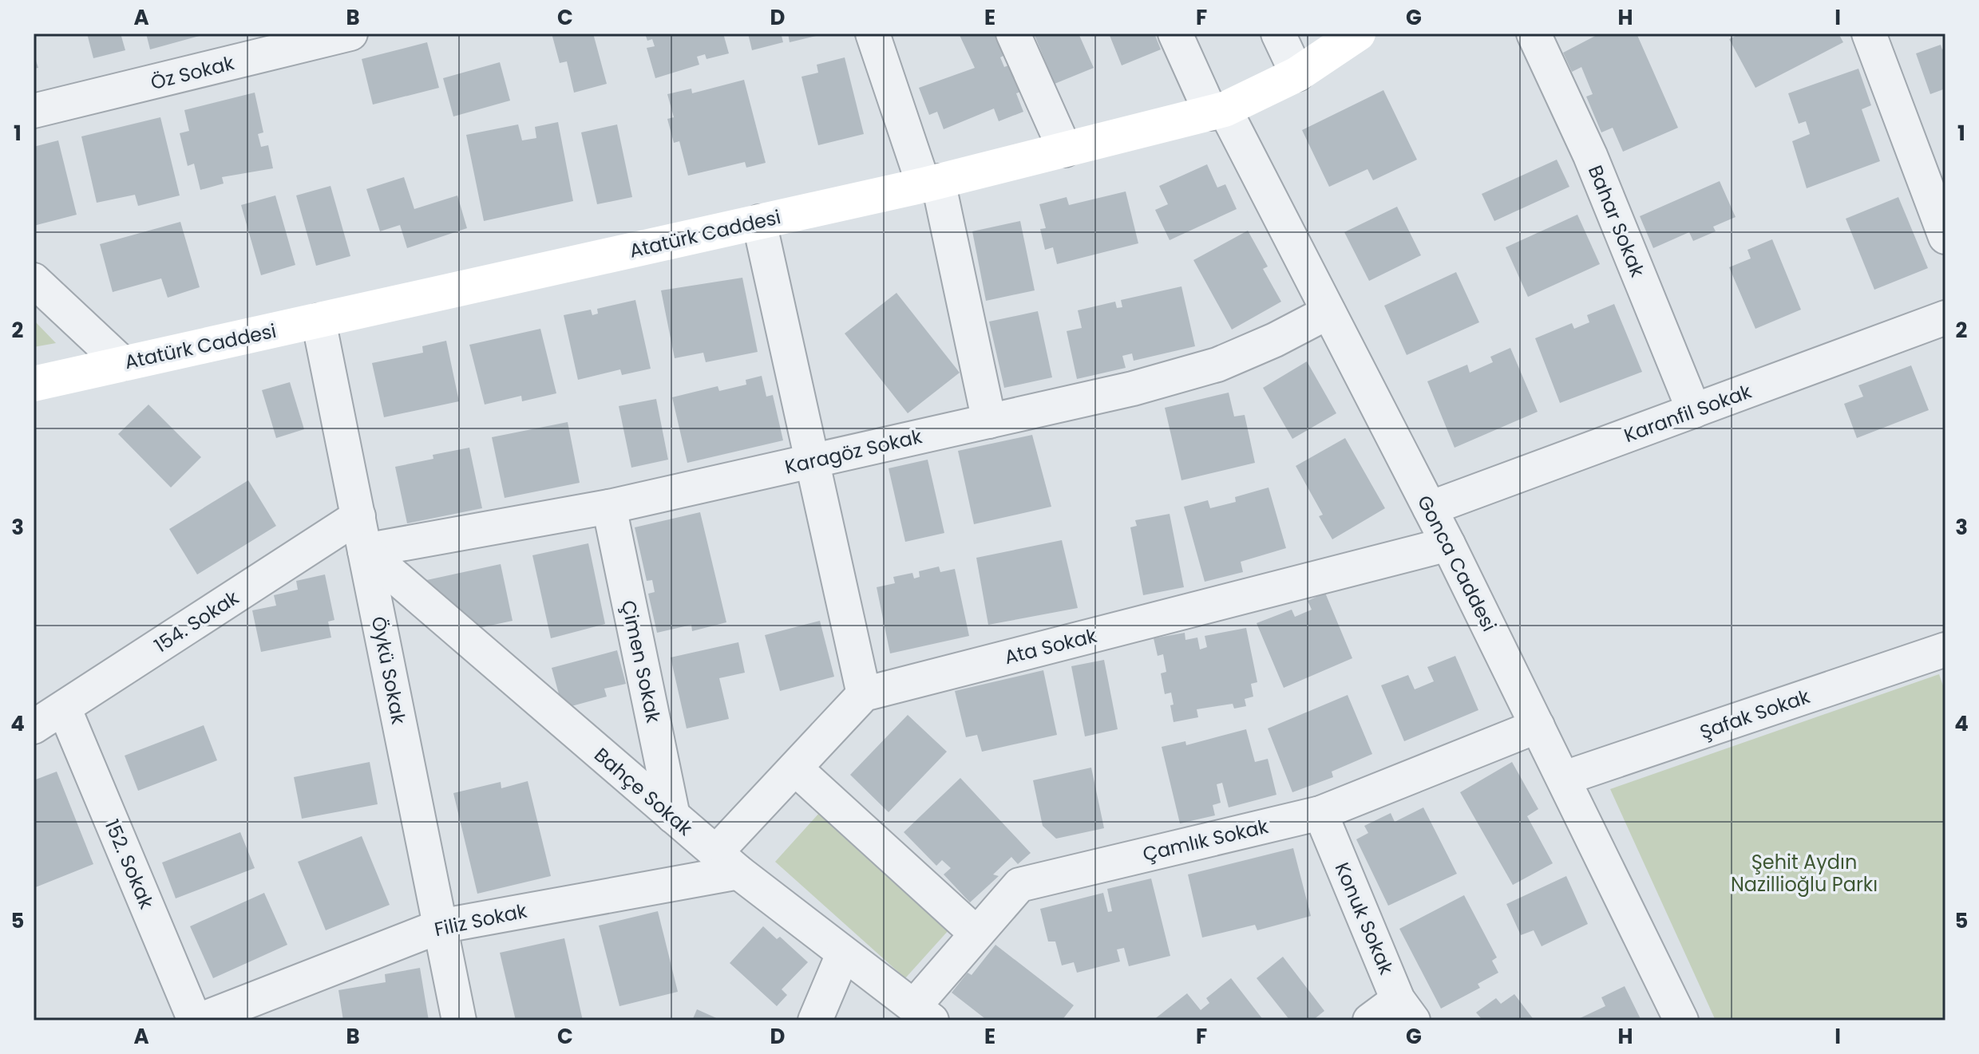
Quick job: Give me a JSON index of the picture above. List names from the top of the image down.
{
  "streets": {
    "main road": ["Atatürk Caddesi"],
    "street": [
      "Öz Sokak",
      "Bahar Sokak",
      "Karanfil Sokak",
      "Karagöz Sokak",
      "Gonca Caddesi",
      "154. Sokak",
      "Ata Sokak",
      "Çimen Sokak",
      "Öykü Sokak",
      "Şafak Sokak",
      "Bahçe Sokak",
      "Çamlık Sokak",
      "152. Sokak",
      "Konuk Sokak",
      "Filiz Sokak"
    ]
  },
  "crossings": [
    ["Bahar Sokak", "Karanfil Sokak"],
    ["Atatürk Caddesi", "Gonca Caddesi"],
    ["Atatürk Caddesi", "Öykü Sokak"],
    ["Karanfil Sokak", "Gonca Caddesi"],
    ["Karagöz Sokak", "Gonca Caddesi"],
    ["Karagöz Sokak", "Çimen Sokak"],
    ["Karagöz Sokak", "Öykü Sokak"],
    ["Karagöz Sokak", "Bahçe Sokak"],
    ["Gonca Caddesi", "Ata Sokak"],
    ["Gonca Caddesi", "Şafak Sokak"],
    ["Gonca Caddesi", "Çamlık Sokak"],
    ["154. Sokak", "Öykü Sokak"],
    ["154. Sokak", "152. Sokak"],
    ["Çimen Sokak", "Bahçe Sokak"],
    ["Öykü Sokak", "Bahçe Sokak"],
    ["Öykü Sokak", "Filiz Sokak"],
    ["Bahçe Sokak", "Çamlık Sokak"],
    ["Bahçe Sokak", "Filiz Sokak"],
    ["Çamlık Sokak", "Konuk Sokak"],
    ["152. Sokak", "Filiz Sokak"]
  ],
  "parks": ["Şehit Aydın Nazillioğlu Parkı"],
  "grid": {
    "columns": [
      "A",
      "B",
      "C",
      "D",
      "E",
      "F",
      "G",
      "H",
      "I"
    ],
    "rows": [
      "1",
      "2",
      "3",
      "4",
      "5"
    ]
  }
}
